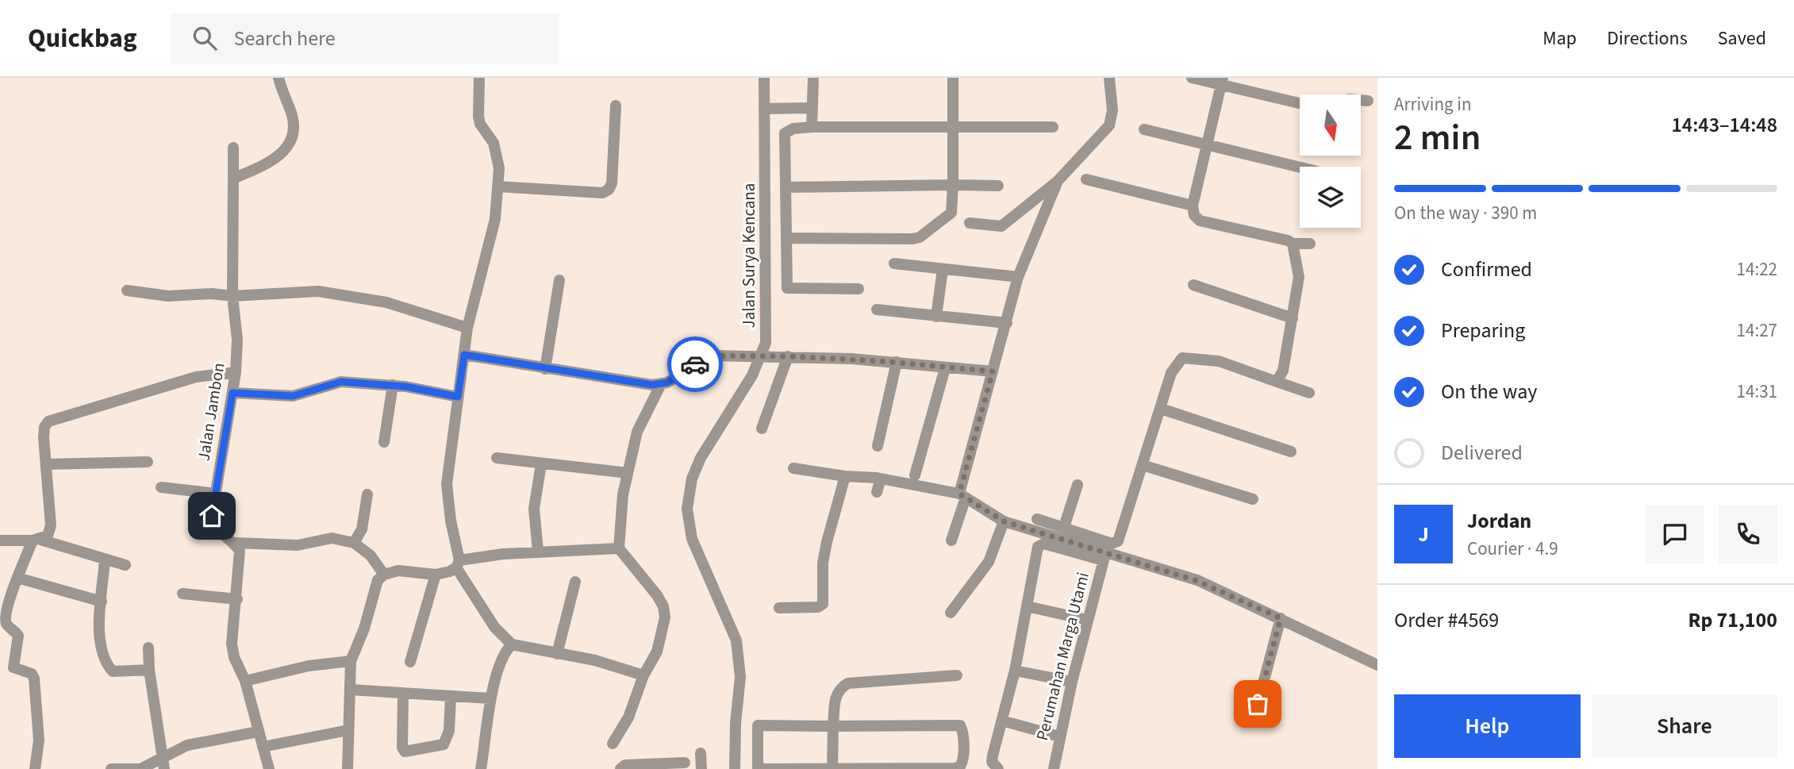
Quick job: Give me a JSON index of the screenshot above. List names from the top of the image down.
{
  "streets": {
    "street": ["Jalan Surya Kencana", "Jalan Jambon", "Perumahan Marga Utami"]
  },
  "north": "bottom",
  "page": {
    "header": "Quickbag",
    "search": "Search here",
    "nav": ["Map", "Directions", "Saved"],
    "heading": ["2 min", "Arriving in", "14:43–14:48"],
    "panel": [
      "Jordan",
      "Courier · 4.9",
      "Order #4569",
      "Rp 71,100"
    ],
    "bar": "On the way · 390 m",
    "list": [
      ["Confirmed", "14:22"],
      ["Preparing", "14:27"],
      ["On the way", "14:31"],
      "Delivered"
    ],
    "round": "J",
    "buttons": ["Help", "Share"]
  }
}
